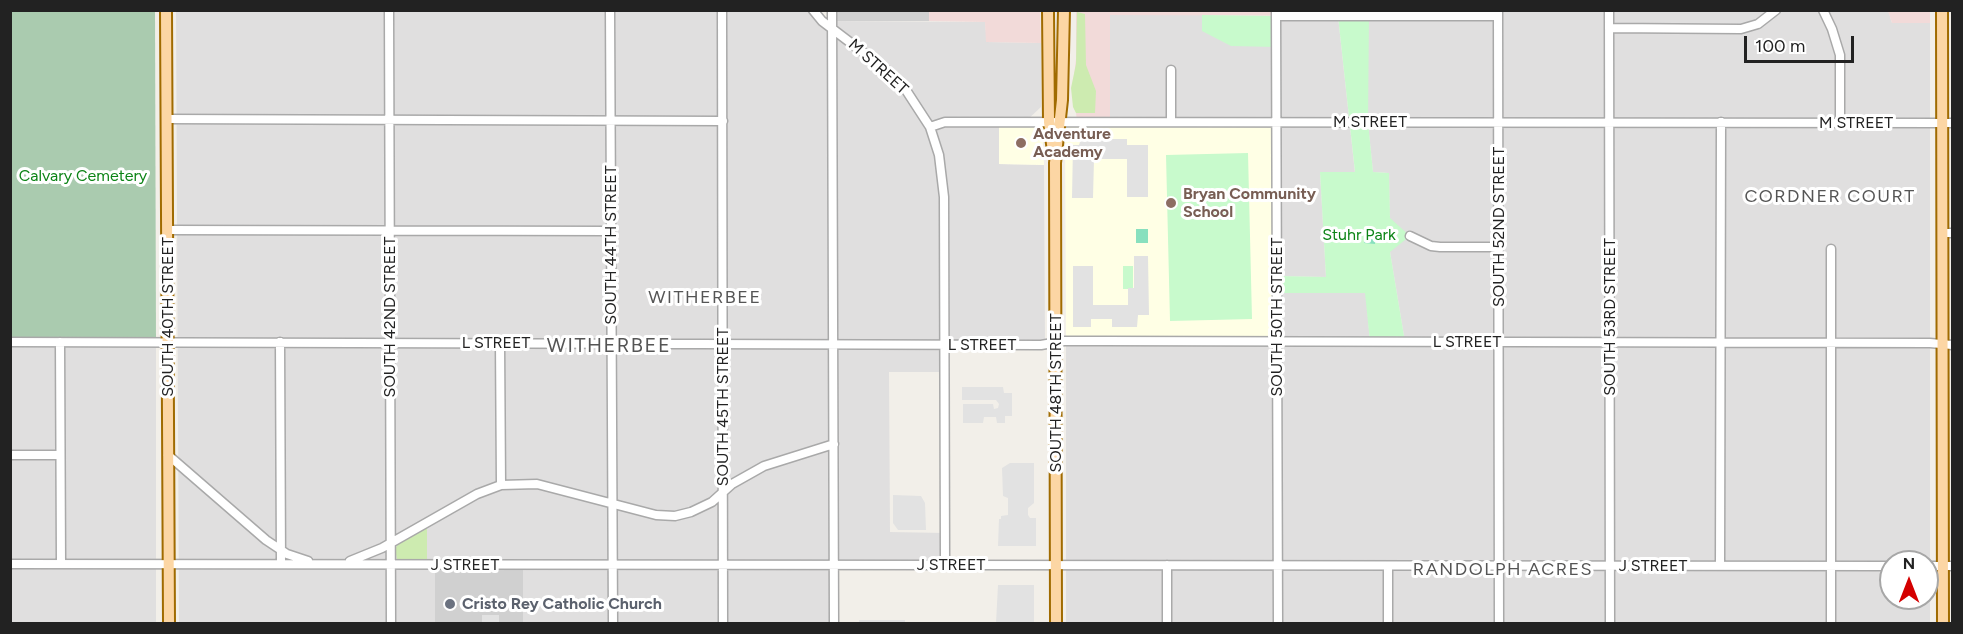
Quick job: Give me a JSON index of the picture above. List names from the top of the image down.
{
  "streets": {
    "main road": ["SOUTH 40TH STREET", "SOUTH 48TH STREET"],
    "street": [
      "M STREET",
      "SOUTH 52ND STREET",
      "SOUTH 44TH STREET",
      "SOUTH 42ND STREET",
      "SOUTH 50TH STREET",
      "SOUTH 53RD STREET",
      "L STREET",
      "SOUTH 45TH STREET",
      "J STREET"
    ]
  },
  "crossings": [
    ["M STREET", "SOUTH 52ND STREET"],
    ["M STREET", "SOUTH 50TH STREET"],
    ["M STREET", "SOUTH 53RD STREET"],
    ["M STREET", "SOUTH 48TH STREET"],
    ["SOUTH 52ND STREET", "L STREET"],
    ["SOUTH 52ND STREET", "J STREET"],
    ["SOUTH 44TH STREET", "L STREET"],
    ["SOUTH 44TH STREET", "J STREET"],
    ["SOUTH 40TH STREET", "L STREET"],
    ["SOUTH 40TH STREET", "J STREET"],
    ["SOUTH 42ND STREET", "L STREET"],
    ["SOUTH 42ND STREET", "J STREET"],
    ["SOUTH 50TH STREET", "L STREET"],
    ["SOUTH 50TH STREET", "J STREET"],
    ["SOUTH 53RD STREET", "L STREET"],
    ["SOUTH 53RD STREET", "J STREET"],
    ["L STREET", "SOUTH 48TH STREET"],
    ["L STREET", "SOUTH 45TH STREET"],
    ["SOUTH 48TH STREET", "J STREET"],
    ["SOUTH 45TH STREET", "J STREET"]
  ],
  "districts": [
    "CORDNER COURT",
    "WITHERBEE",
    "WITHERBEE",
    "RANDOLPH ACRES"
  ],
  "parks": ["Calvary Cemetery", "Stuhr Park"],
  "places": ["Adventure Academy", "Bryan Community School", "Cristo Rey Catholic Church"],
  "scale_bar": "100 m",
  "north": "top"
}
